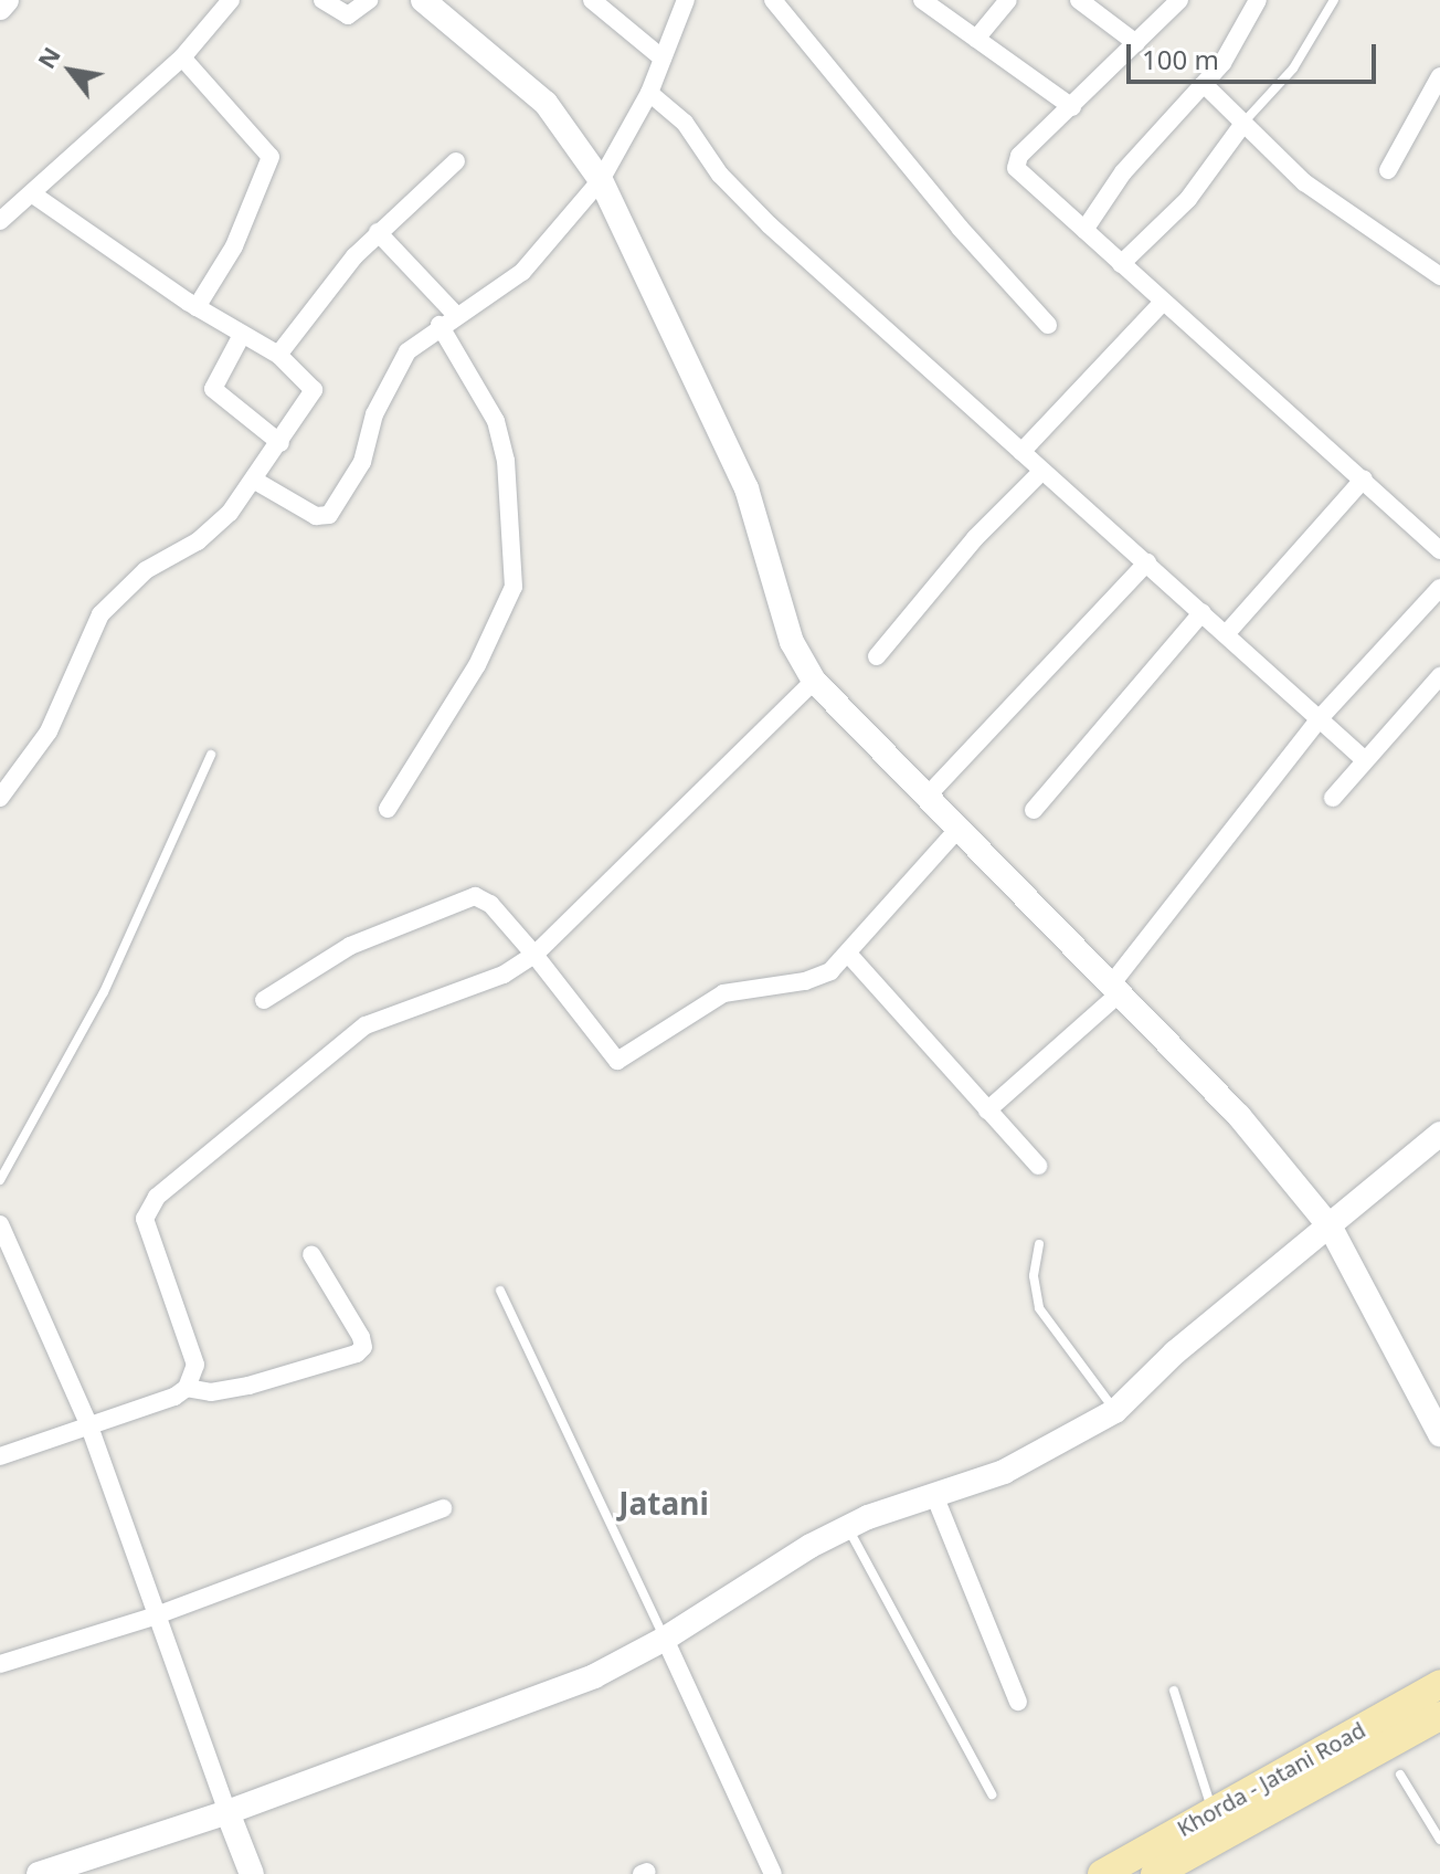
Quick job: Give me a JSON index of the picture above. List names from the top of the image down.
{
  "streets": {
    "main road": ["Khorda - Jatani Road"]
  },
  "districts": ["Jatani"],
  "scale_bar": "100 m",
  "north": "top left"
}
